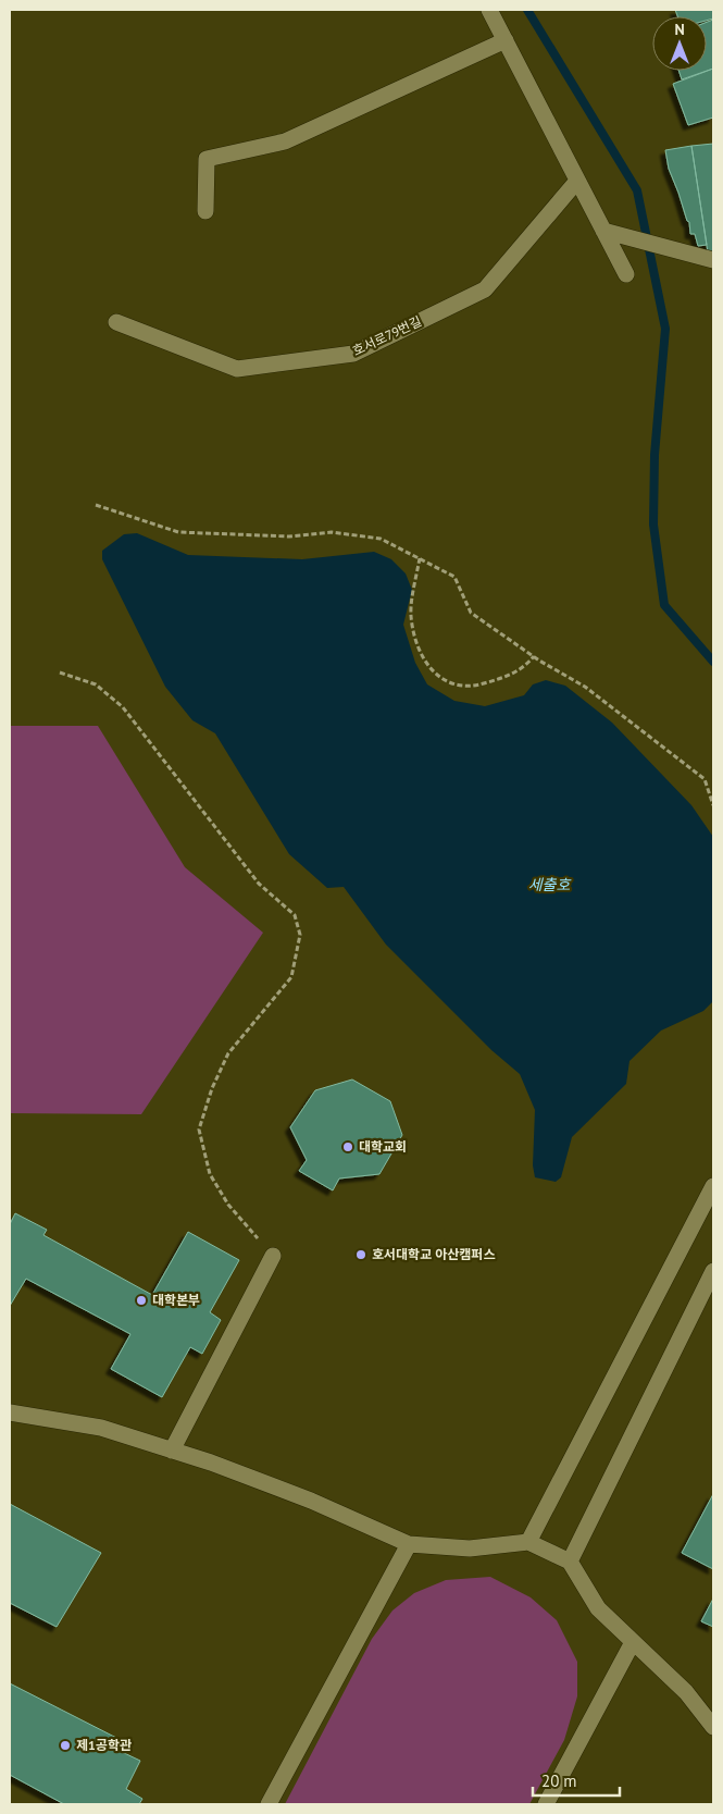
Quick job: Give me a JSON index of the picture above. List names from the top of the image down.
{
  "streets": {
    "street": ["호서로79번길"]
  },
  "water": ["세출호"],
  "places": [
    "대학교회",
    "호서대학교 아산캠퍼스",
    "대학본부",
    "제1공학관"
  ],
  "scale_bar": "20 m",
  "north": "top"
}
